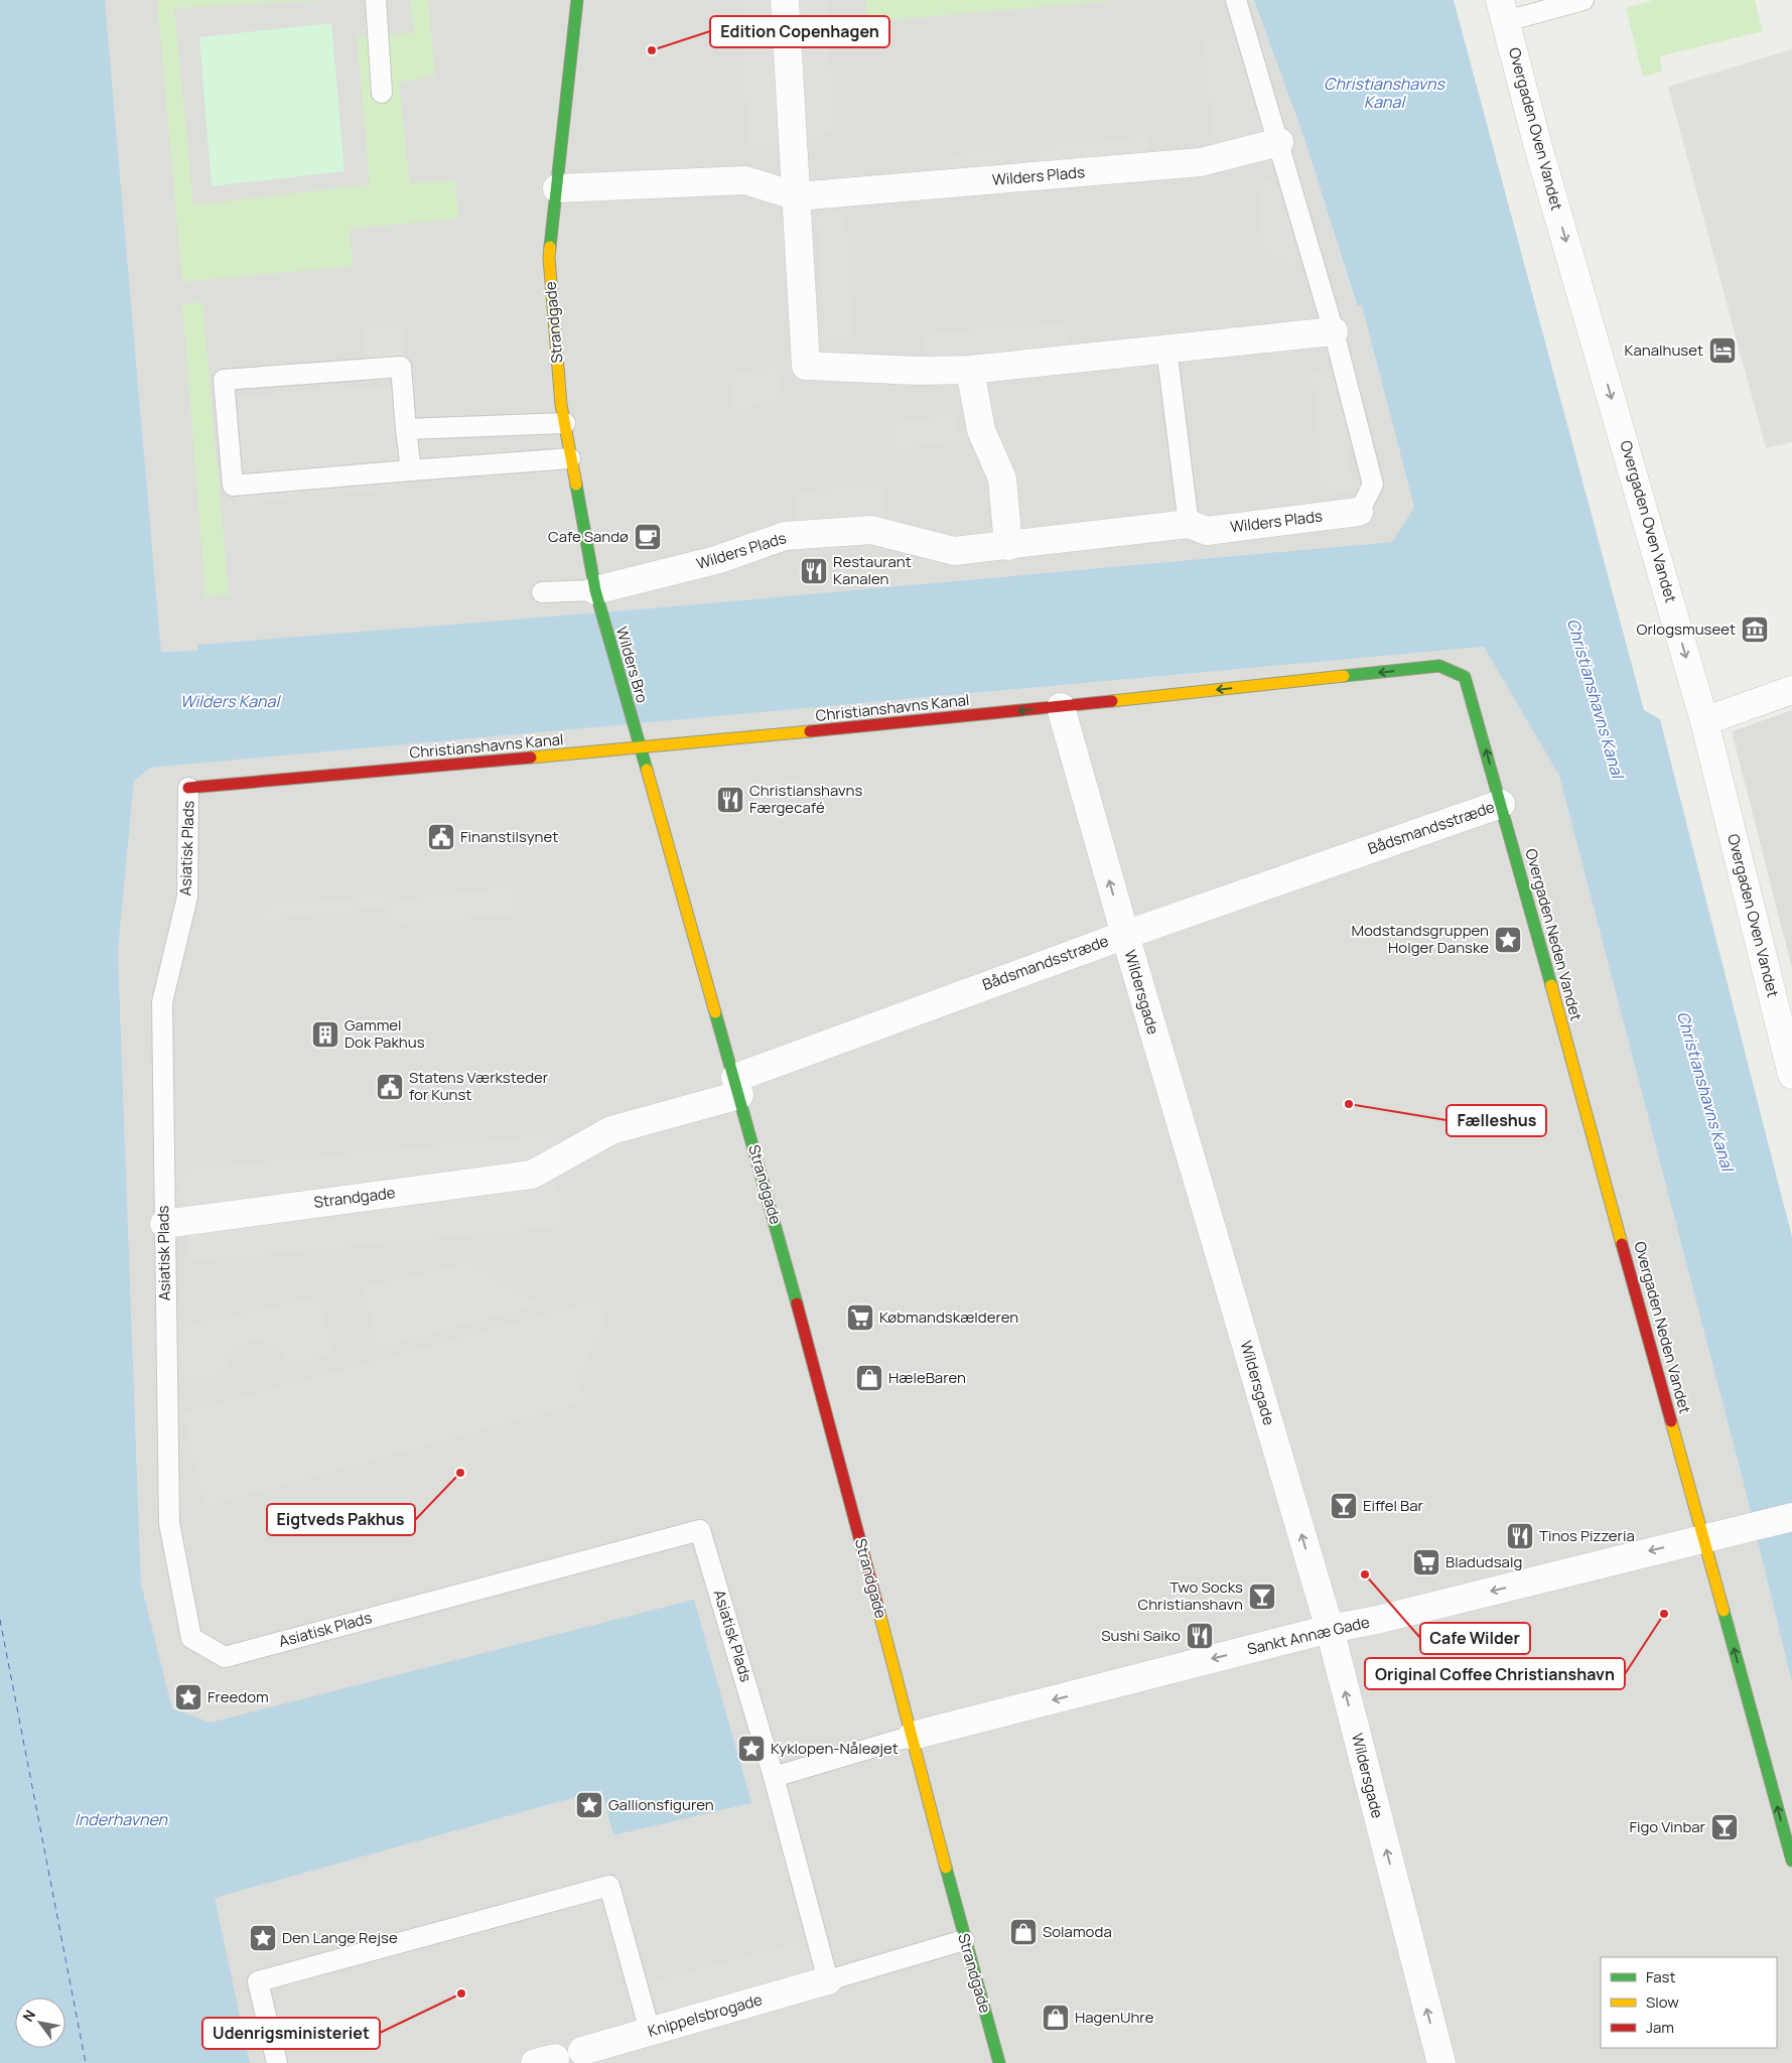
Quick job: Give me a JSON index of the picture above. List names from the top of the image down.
{
  "streets": {
    "street": [
      "Overgaden Oven Vandet",
      "Wilders Plads",
      "Strandgade",
      "Wilders Bro",
      "Christianshavns Kanal",
      "Bådsmandsstræde",
      "Overgaden Neden Vandet",
      "Wildersgade",
      "Sankt Annæ Gade",
      "Knippelsbrogade"
    ],
    "lane": ["Asiatisk Plads"]
  },
  "crossings": [
    ["Wilders Plads", "Strandgade"],
    ["Wilders Plads", "Wilders Bro"],
    ["Strandgade", "Wilders Bro"],
    ["Strandgade", "Christianshavns Kanal"],
    ["Strandgade", "Bådsmandsstræde"],
    ["Strandgade", "Asiatisk Plads"],
    ["Strandgade", "Sankt Annæ Gade"],
    ["Wilders Bro", "Christianshavns Kanal"],
    ["Christianshavns Kanal", "Bådsmandsstræde"],
    ["Christianshavns Kanal", "Asiatisk Plads"],
    ["Christianshavns Kanal", "Overgaden Neden Vandet"],
    ["Christianshavns Kanal", "Wildersgade"],
    ["Bådsmandsstræde", "Overgaden Neden Vandet"],
    ["Bådsmandsstræde", "Wildersgade"],
    ["Asiatisk Plads", "Knippelsbrogade"],
    ["Overgaden Neden Vandet", "Sankt Annæ Gade"],
    ["Wildersgade", "Sankt Annæ Gade"]
  ],
  "one_way": [
    "Overgaden Oven Vandet",
    "Christianshavns Kanal",
    "Wildersgade",
    "Sankt Annæ Gade"
  ],
  "water": ["Christianshavns Kanal", "Wilders Kanal", "Inderhavnen"],
  "places": {
    "other": [
      "Edition Copenhagen",
      "Fælleshus",
      "Eigtveds Pakhus",
      "Cafe Wilder",
      "Original Coffee Christianshavn",
      "Udenrigsministeriet"
    ],
    "hotel": ["Kanalhuset"],
    "cafe": ["Cafe Sandø"],
    "restaurant": [
      "Restaurant Kanalen",
      "Christianshavns Færgecafé",
      "Tinos Pizzeria",
      "Sushi Saiko"
    ],
    "museum": ["Orlogsmuseet"],
    "public building": ["Finanstilsynet", "Statens Værksteder for Kunst"],
    "place": [
      "Modstandsgruppen Holger Danske",
      "Freedom",
      "Kyklopen-Nåleøjet",
      "Gallionsfiguren",
      "Den Lange Rejse"
    ],
    "building": ["Gammel Dok Pakhus"],
    "supermarket": ["Købmandskælderen", "Bladudsalg"],
    "shop": ["HæleBaren", "Solamoda", "HagenUhre"],
    "bar": ["Eiffel Bar", "Two Socks Christianshavn", "Figo Vinbar"]
  },
  "legend": ["Fast", "Slow", "Jam"],
  "north": "top left"
}
